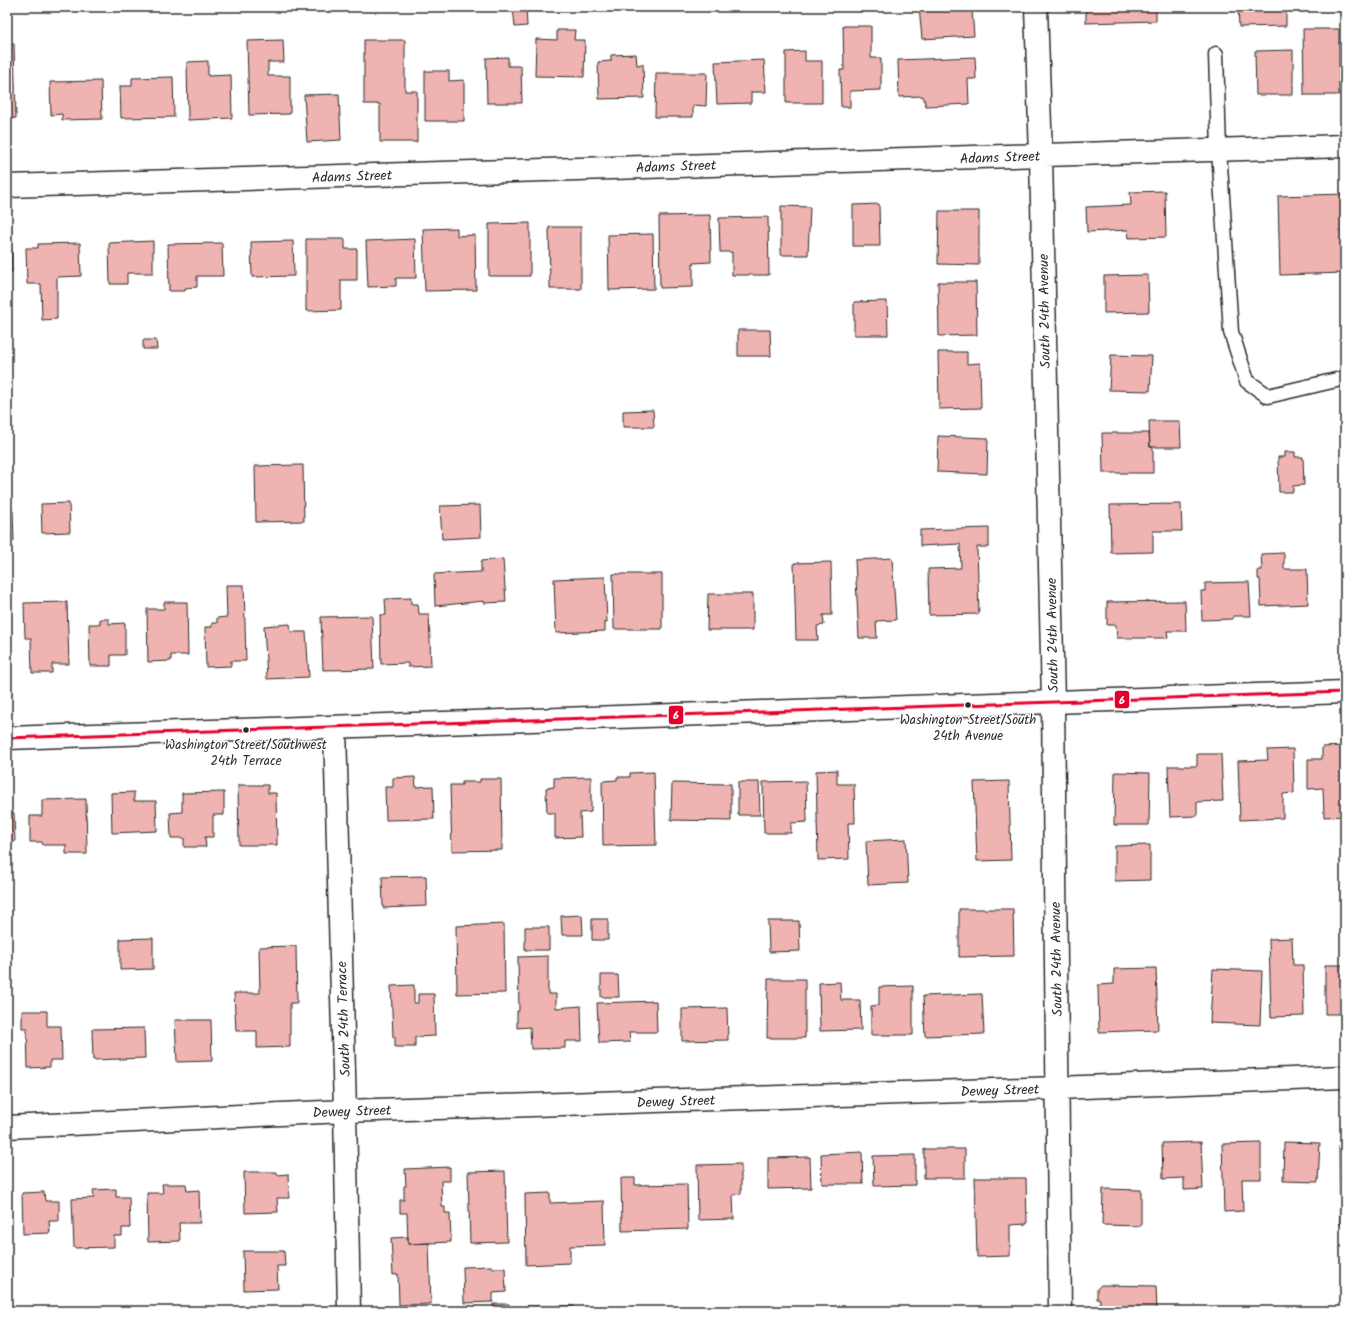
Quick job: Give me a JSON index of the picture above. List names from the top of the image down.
{
  "streets": {
    "street": [
      "Adams Street",
      "South 24th Avenue",
      "South 24th Terrace",
      "Dewey Street"
    ]
  },
  "crossings": [
    ["Adams Street", "South 24th Avenue"],
    ["South 24th Avenue", "Dewey Street"],
    ["South 24th Terrace", "Dewey Street"]
  ],
  "places": ["Washington Street/South 24th Avenue", "Washington Street/Southwest 24th Terrace"],
  "lines": ["transit line 6"]
}
